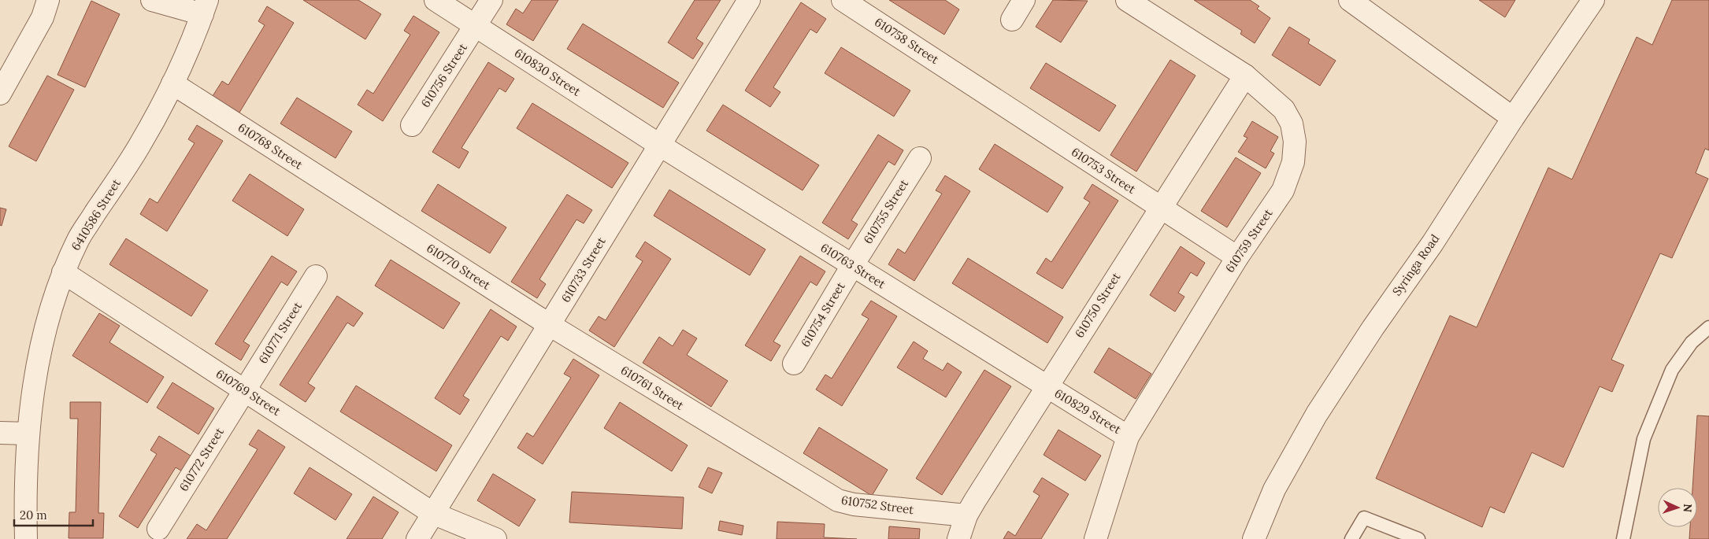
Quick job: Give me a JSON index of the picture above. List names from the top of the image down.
{
  "streets": {
    "street": [
      "610758 Street",
      "610830 Street",
      "610756 Street",
      "610768 Street",
      "610753 Street",
      "610755 Street",
      "6410586 Street",
      "610759 Street",
      "Syringa Road",
      "610763 Street",
      "610770 Street",
      "610733 Street",
      "610750 Street",
      "610754 Street",
      "610771 Street",
      "610761 Street",
      "610769 Street",
      "610829 Street",
      "610772 Street",
      "610752 Street"
    ]
  },
  "crossings": [
    ["610758 Street", "610753 Street"],
    ["610830 Street", "610756 Street"],
    ["610830 Street", "610763 Street"],
    ["610830 Street", "610733 Street"],
    ["610768 Street", "6410586 Street"],
    ["610768 Street", "610770 Street"],
    ["610753 Street", "610759 Street"],
    ["610753 Street", "610750 Street"],
    ["610755 Street", "610763 Street"],
    ["610755 Street", "610754 Street"],
    ["6410586 Street", "610769 Street"],
    ["610759 Street", "610750 Street"],
    ["610759 Street", "610829 Street"],
    ["610763 Street", "610733 Street"],
    ["610763 Street", "610750 Street"],
    ["610763 Street", "610754 Street"],
    ["610763 Street", "610829 Street"],
    ["610770 Street", "610733 Street"],
    ["610770 Street", "610761 Street"],
    ["610733 Street", "610761 Street"],
    ["610733 Street", "610769 Street"],
    ["610750 Street", "610829 Street"],
    ["610750 Street", "610752 Street"],
    ["610771 Street", "610769 Street"],
    ["610771 Street", "610772 Street"],
    ["610761 Street", "610752 Street"],
    ["610769 Street", "610772 Street"]
  ],
  "scale_bar": "20 m",
  "north": "right"
}
